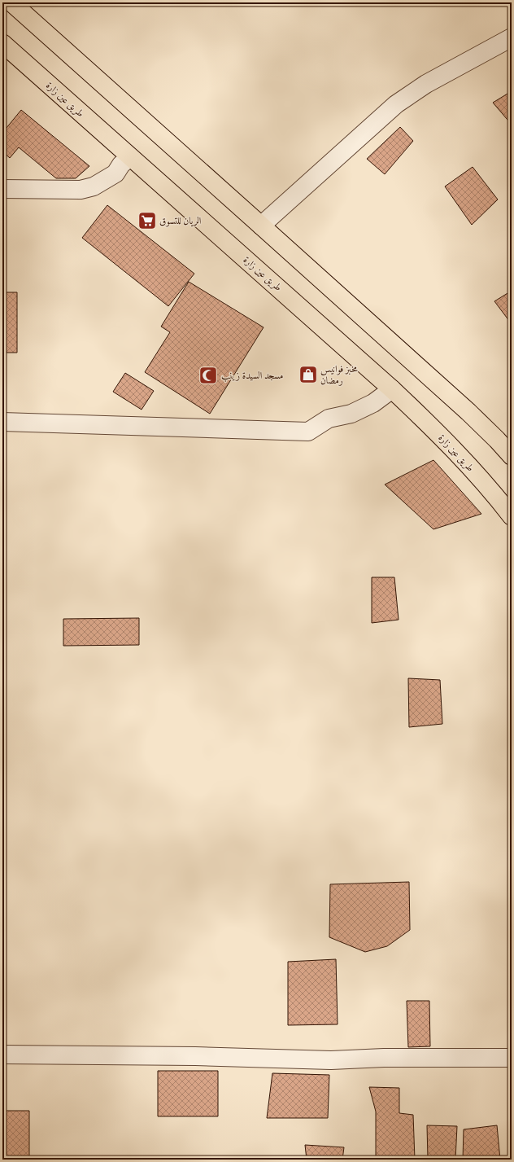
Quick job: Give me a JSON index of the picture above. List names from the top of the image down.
{
  "streets": {
    "main road": ["طريق عين زارة"]
  },
  "places": {
    "supermarket": ["الريان للتسوق"],
    "shop": ["مخبز فوانيس رمضان"],
    "mosque": ["مسجد السيدة زينب"]
  }
}
